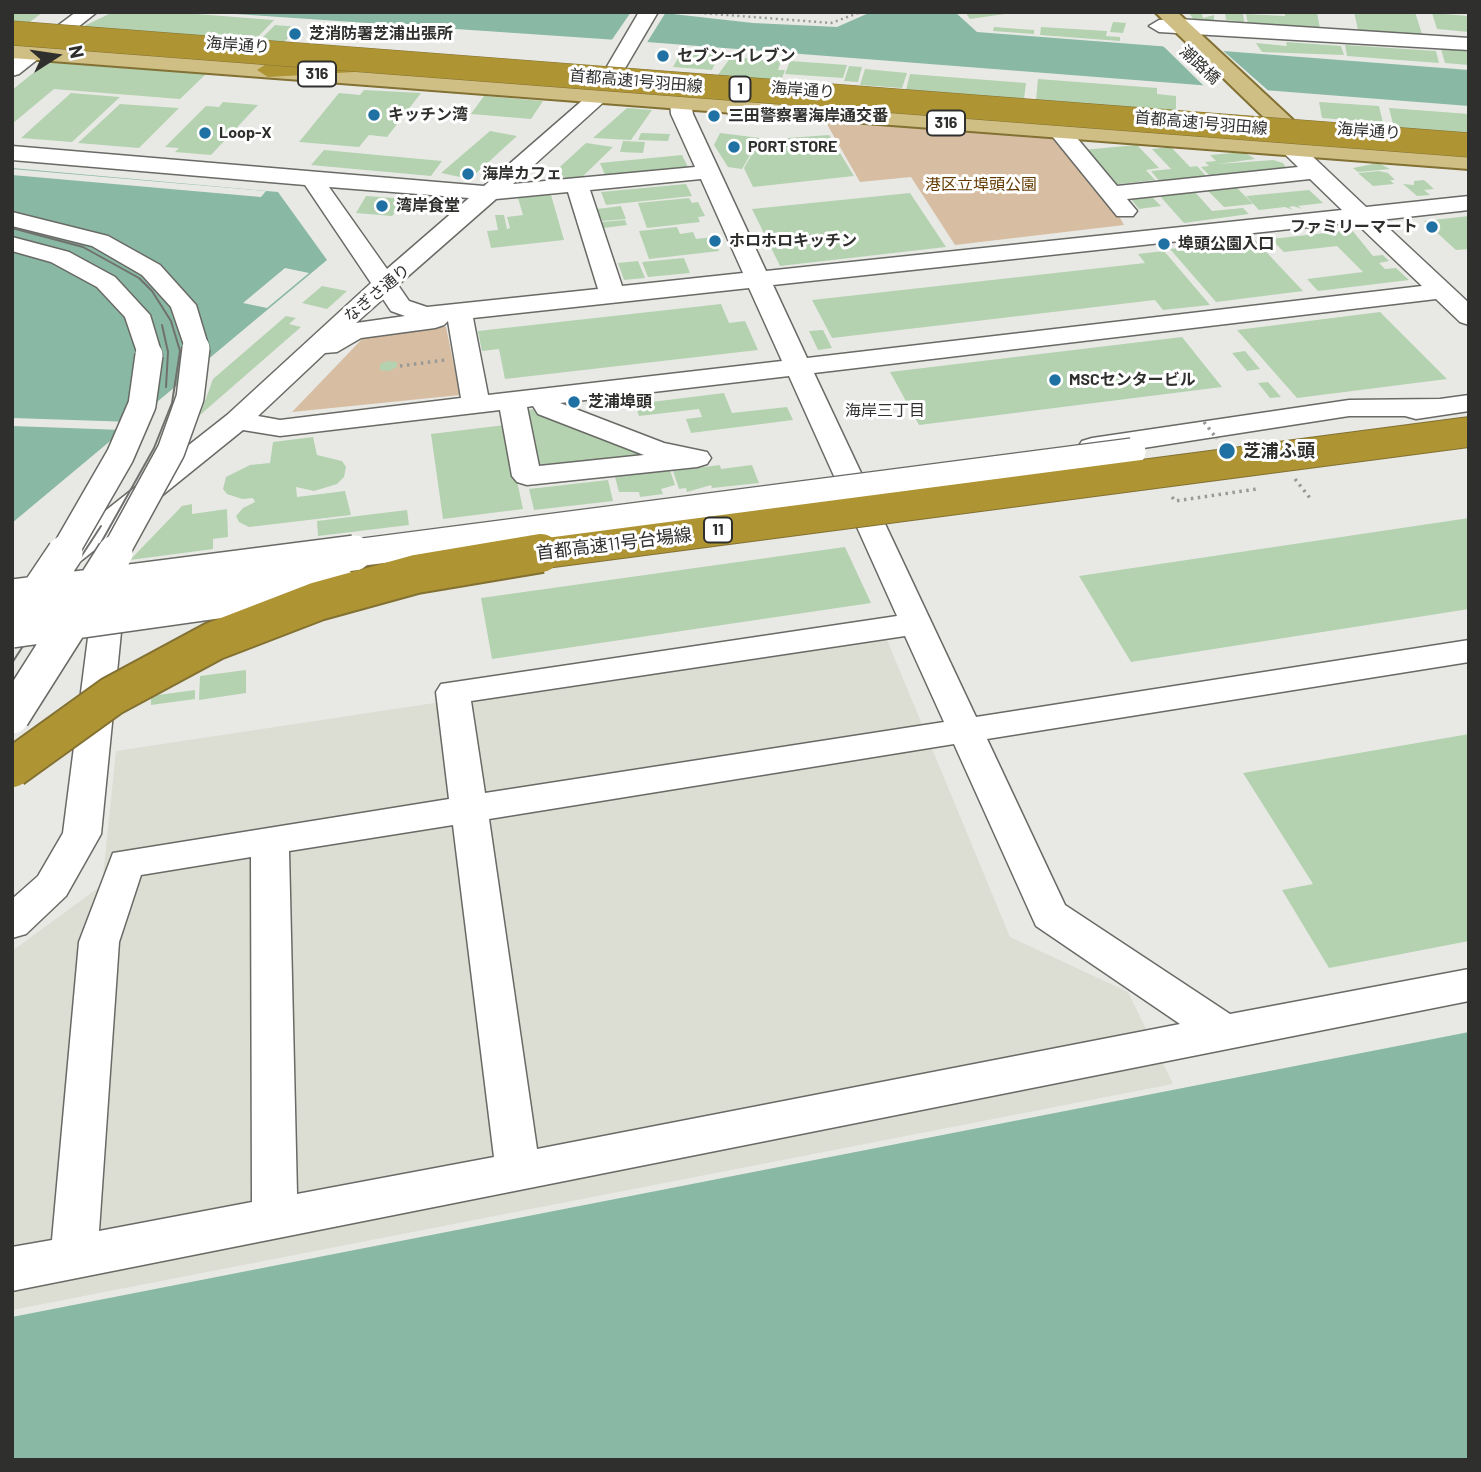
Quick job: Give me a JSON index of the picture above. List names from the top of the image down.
{
  "streets": {
    "highway": [
      "首都高速1号羽田線",
      "1",
      "11",
      "首都高速11号台場線"
    ],
    "main road": ["海岸通り", "潮路橋", "316"],
    "street": ["なぎさ通り"]
  },
  "crossings": [
    ["海岸通り", "潮路橋"],
    ["海岸通り", "首都高速1号羽田線"],
    ["海岸通り", "なぎさ通り"]
  ],
  "districts": ["海岸三丁目"],
  "parks": ["港区立埠頭公園"],
  "places": [
    "芝消防署芝浦出張所",
    "セブン-イレブン",
    "キッチン湾",
    "三田警察署海岸通交番",
    "Loop-X",
    "PORT STORE",
    "海岸カフェ",
    "湾岸食堂",
    "ファミリーマート",
    "ホロホロキッチン",
    "埠頭公園入口",
    "MSCセンタービル",
    "芝浦埠頭",
    "芝浦ふ頭"
  ],
  "north": "right"
}
